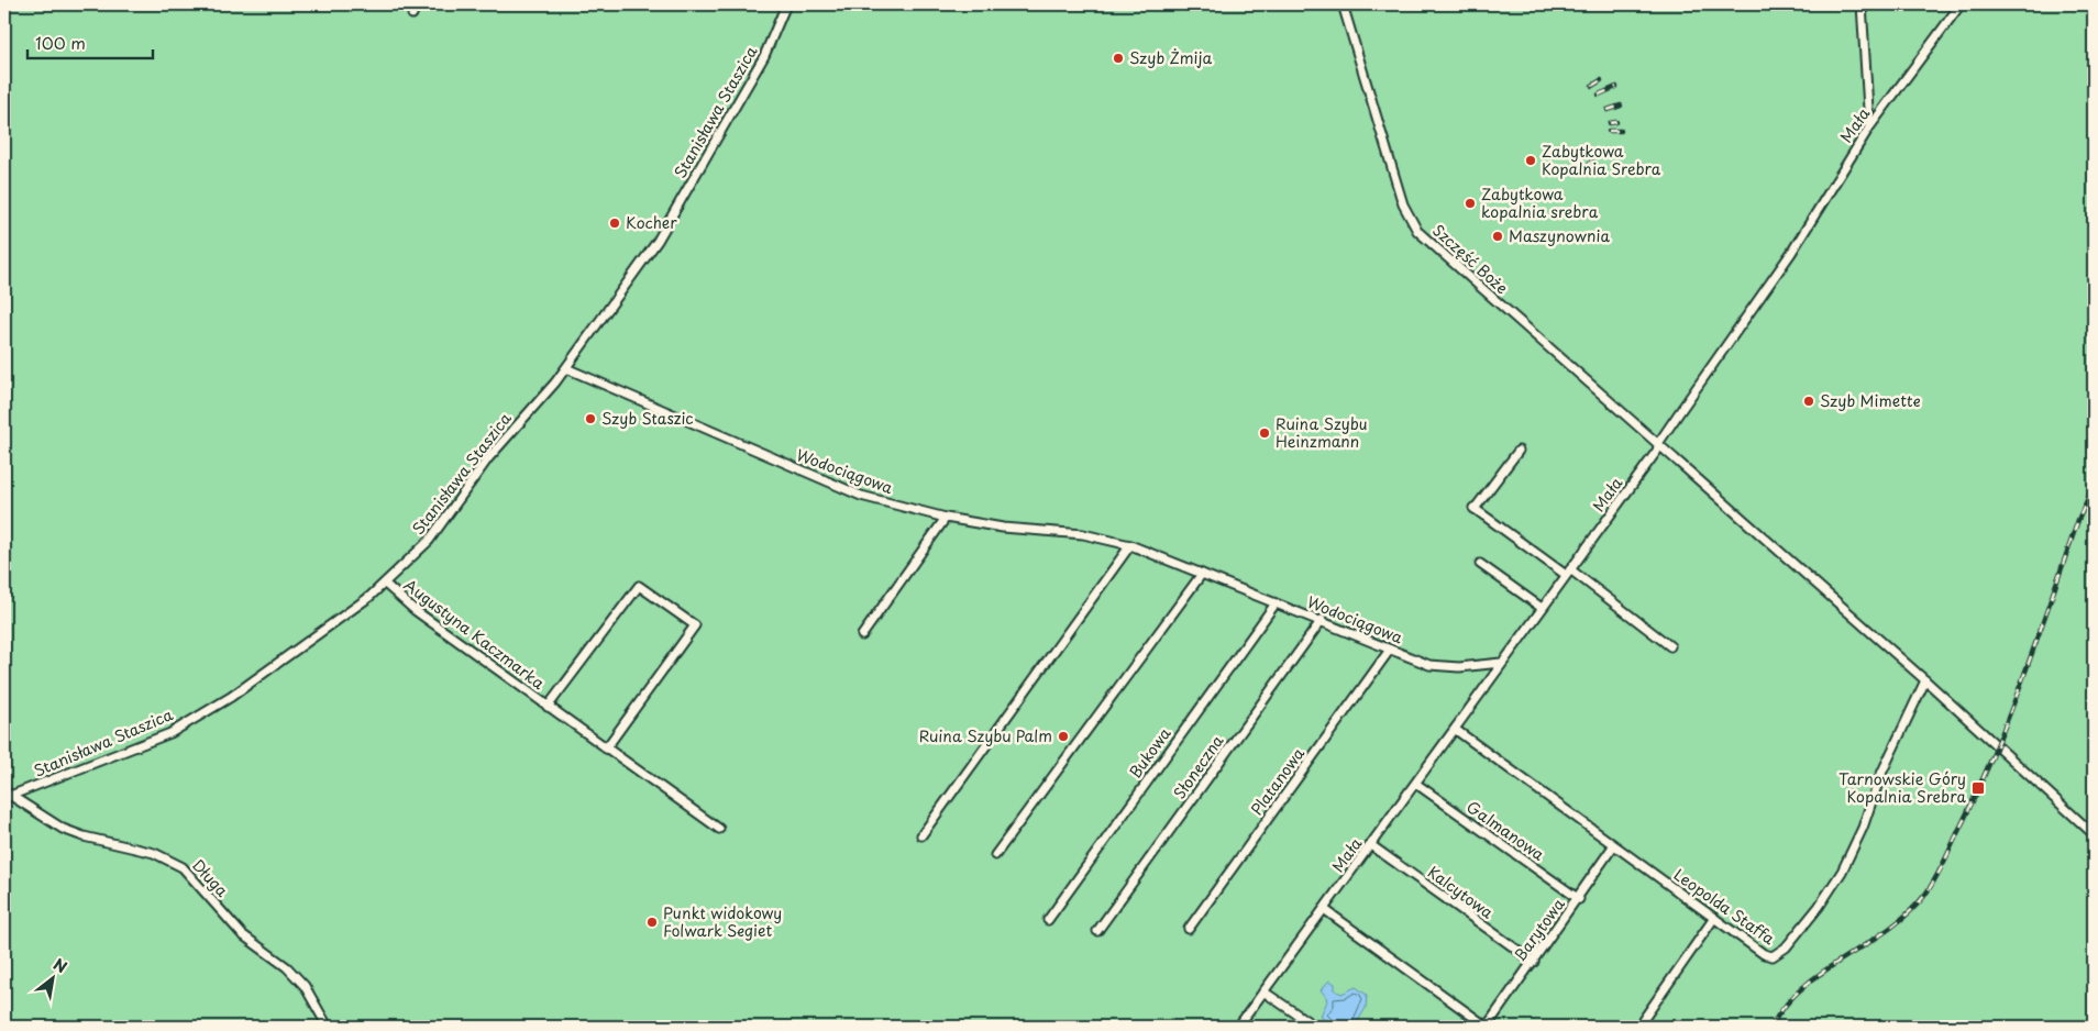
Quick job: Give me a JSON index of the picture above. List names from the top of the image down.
{
  "streets": {
    "street": [
      "Stanisława Staszica",
      "Mała",
      "Szczęść Boże",
      "Wodociągowa",
      "Augustyna Kaczmarka",
      "Bukowa",
      "Słoneczna",
      "Platanowa",
      "Galmanowa",
      "Długa",
      "Kalcytowa",
      "Leopolda Staffa",
      "Barytowa"
    ]
  },
  "crossings": [
    ["Stanisława Staszica", "Wodociągowa"],
    ["Stanisława Staszica", "Augustyna Kaczmarka"],
    ["Stanisława Staszica", "Długa"],
    ["Mała", "Szczęść Boże"],
    ["Mała", "Wodociągowa"],
    ["Mała", "Galmanowa"],
    ["Mała", "Kalcytowa"],
    ["Mała", "Leopolda Staffa"],
    ["Wodociągowa", "Bukowa"],
    ["Wodociągowa", "Słoneczna"],
    ["Wodociągowa", "Platanowa"],
    ["Galmanowa", "Barytowa"],
    ["Kalcytowa", "Barytowa"],
    ["Leopolda Staffa", "Barytowa"]
  ],
  "places": {
    "other": [
      "Szyb Żmija",
      "Zabytkowa Kopalnia Srebra",
      "Zabytkowa kopalnia srebra",
      "Kocher",
      "Maszynownia",
      "Szyb Mimette",
      "Szyb Staszic",
      "Ruina Szybu Heinzmann",
      "Ruina Szybu Palm",
      "Punkt widokowy Folwark Segiet"
    ],
    "transit": ["Tarnowskie Góry Kopalnia Srebra"]
  },
  "scale_bar": "100 m",
  "north": "top right"
}
